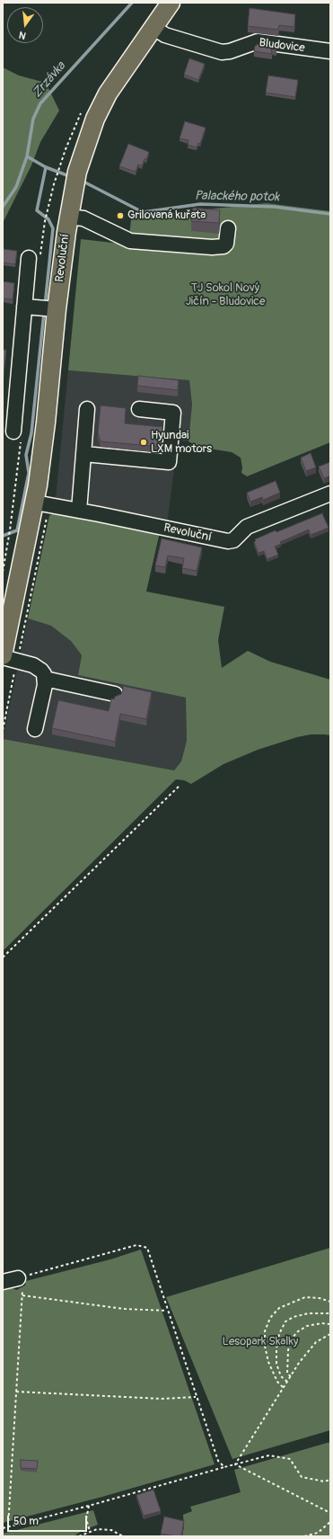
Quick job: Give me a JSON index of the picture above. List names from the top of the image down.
{
  "streets": {
    "main road": ["Revoluční"],
    "street": ["Bludovice"]
  },
  "crossings": [
    ["Bludovice", "Revoluční"]
  ],
  "water": ["Zrzávka", "Palackého potok"],
  "parks": ["TJ Sokol Nový Jičín - Bludovice", "Lesopark Skalky"],
  "places": ["Grilovaná kuřata", "Hyundai LXM motors"],
  "scale_bar": "50 m",
  "north": "bottom"
}
